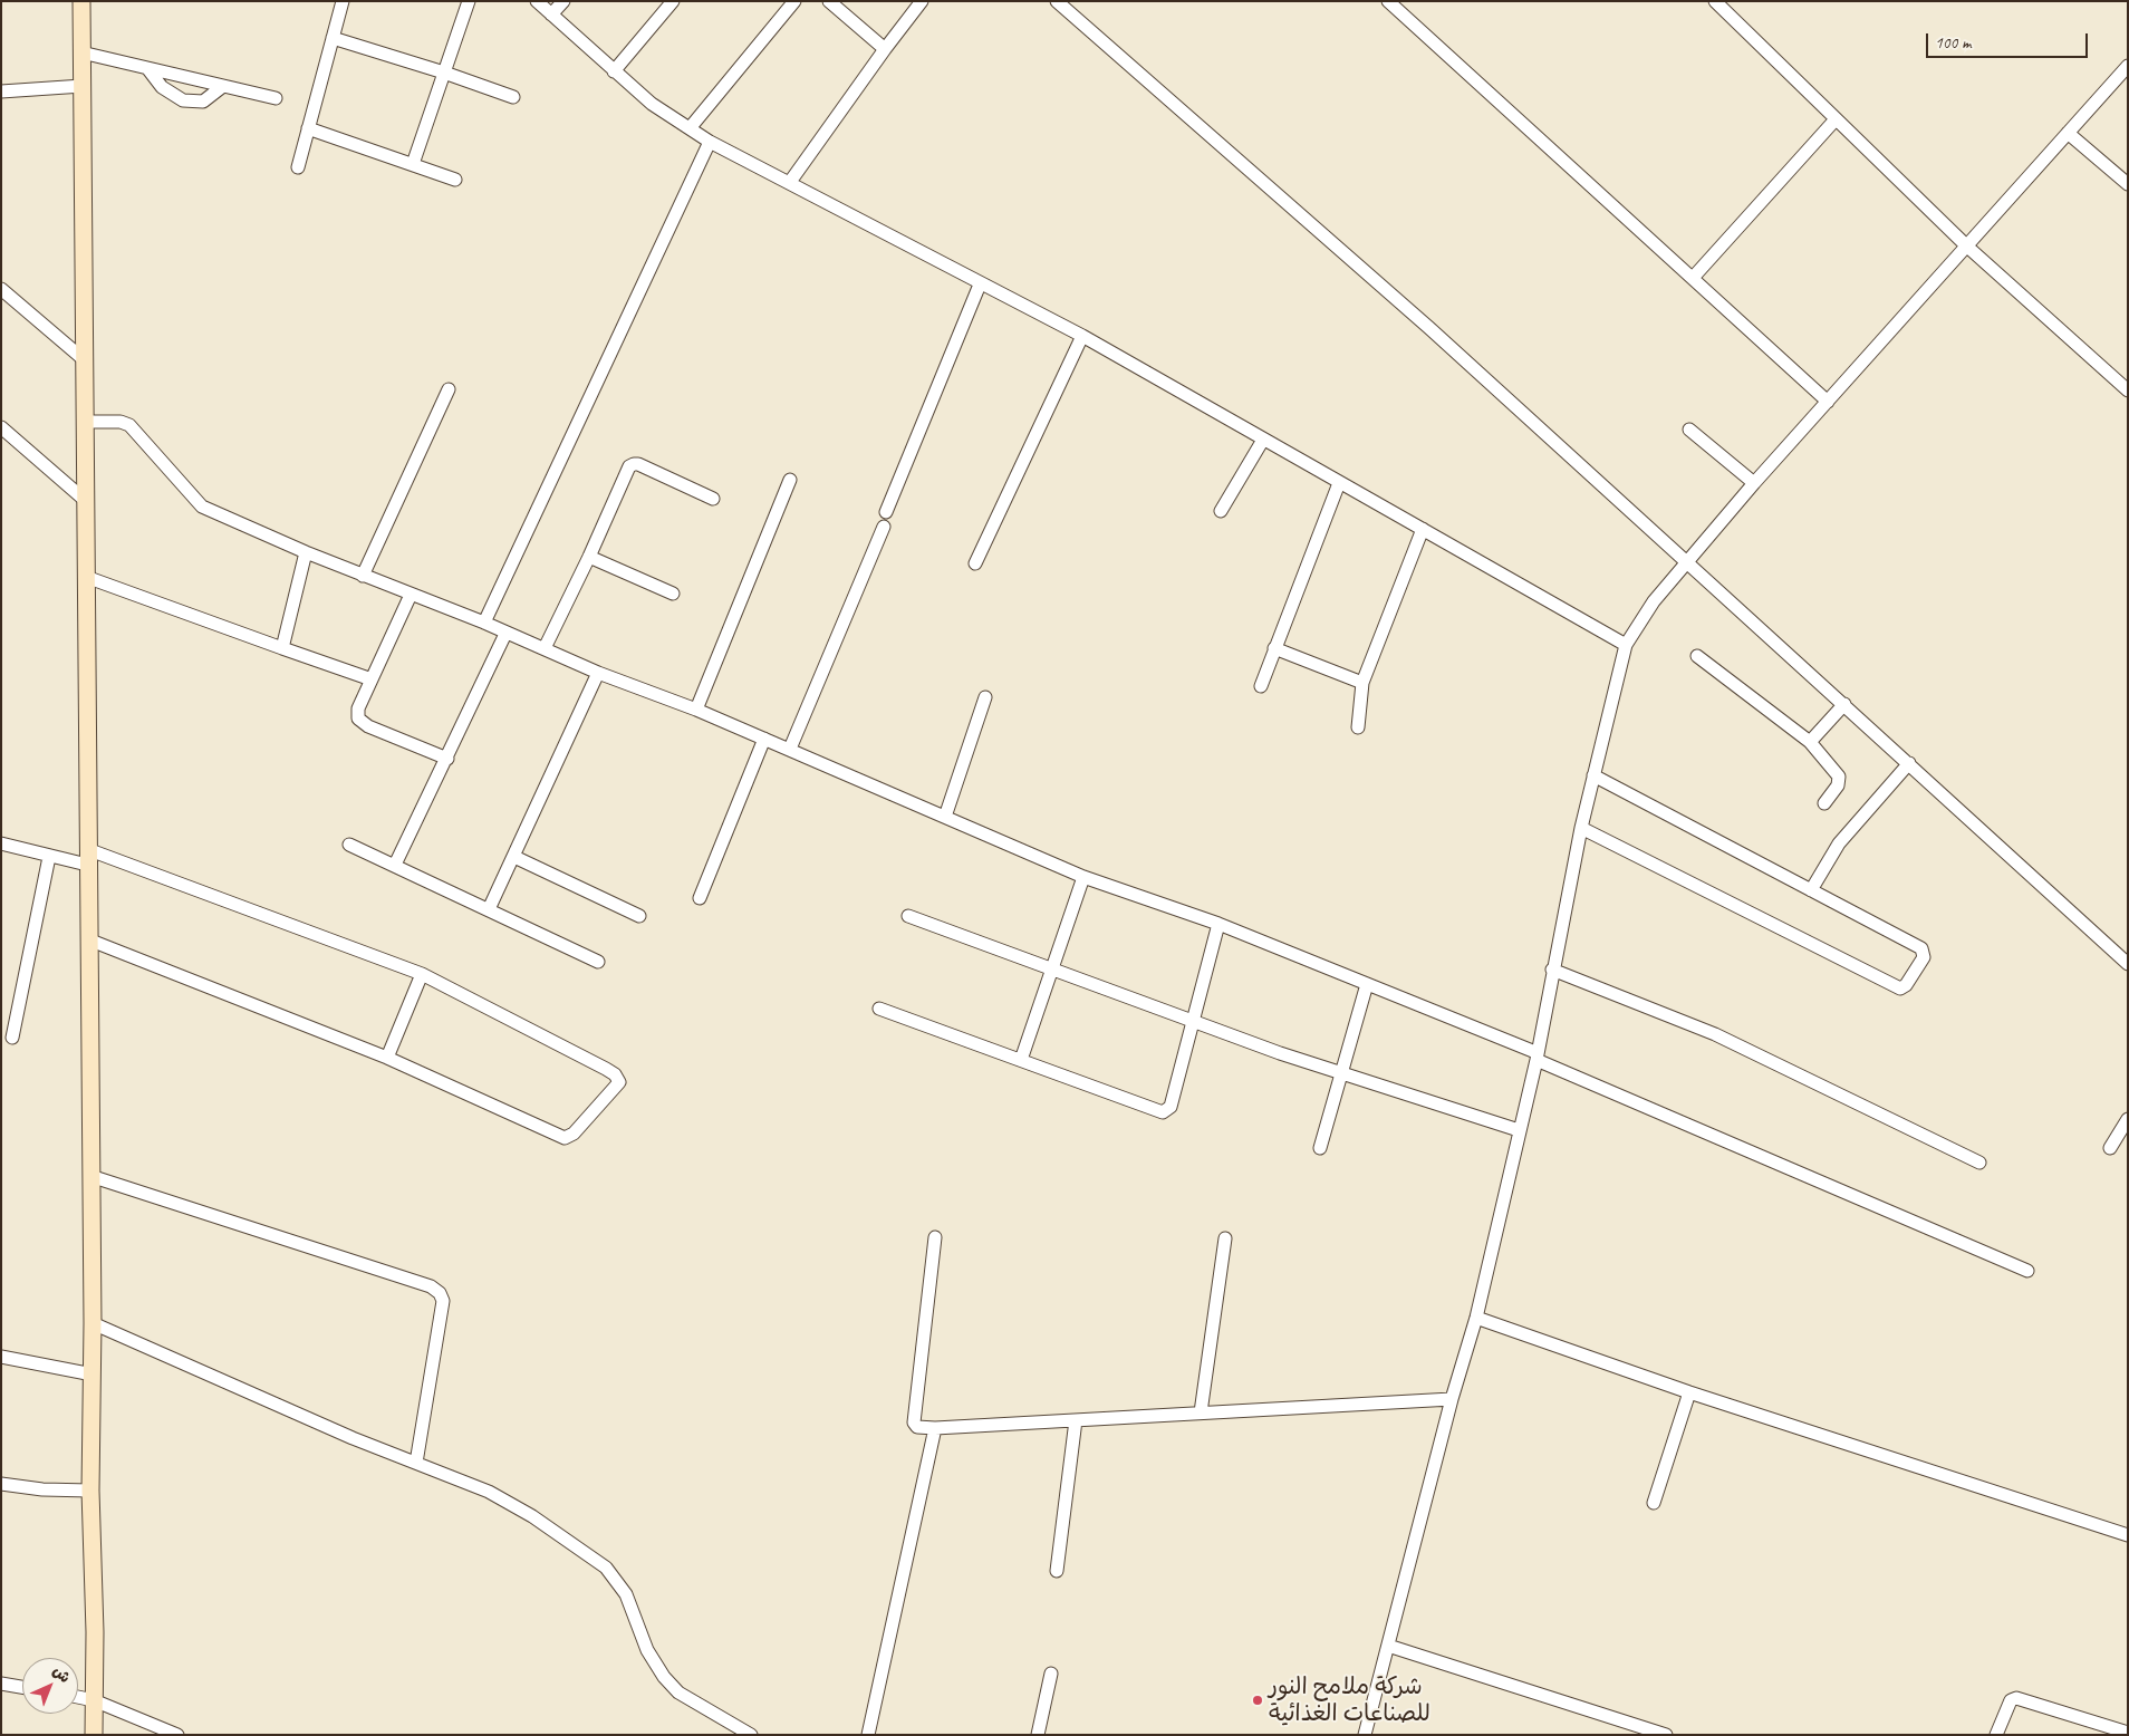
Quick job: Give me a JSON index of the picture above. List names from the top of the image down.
{
  "places": ["شركة ملامح النور للصناعات الغذائية"],
  "scale_bar": "100 m",
  "north": "top right"
}
